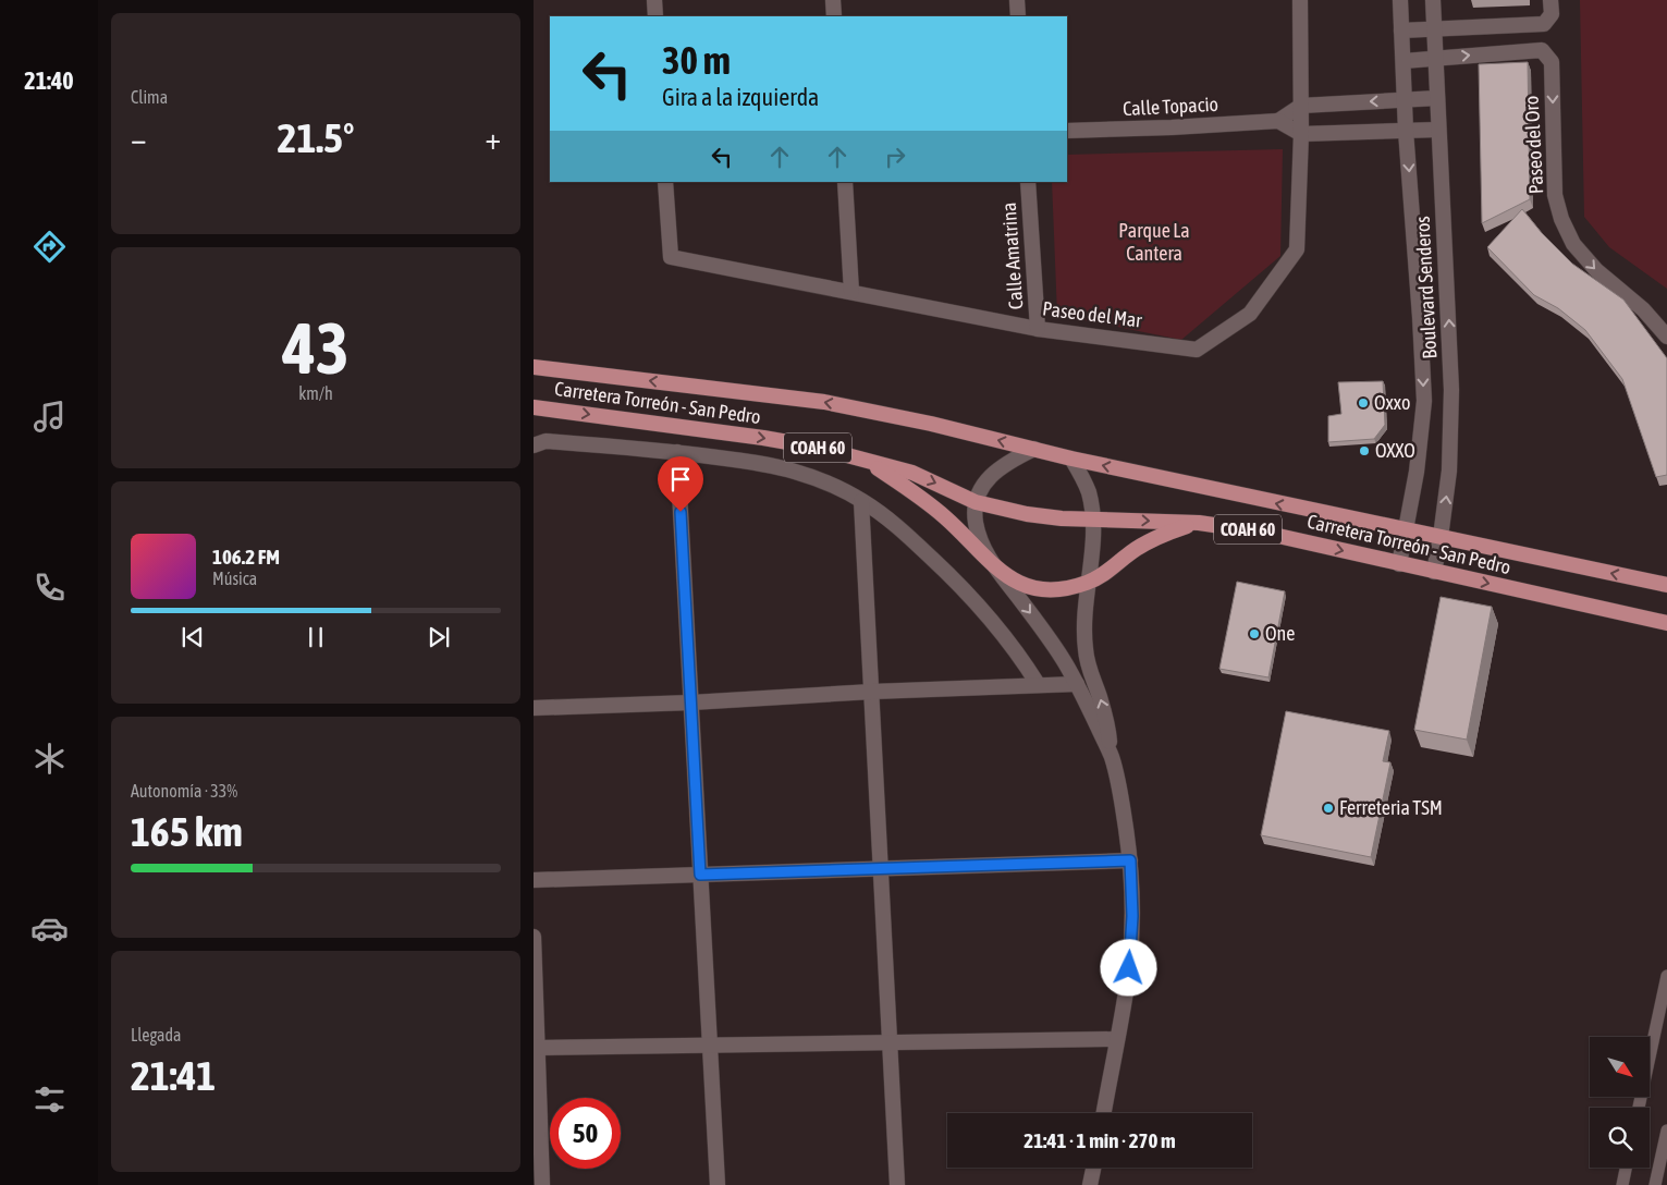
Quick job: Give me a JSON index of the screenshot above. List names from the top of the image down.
{
  "streets": {
    "main road": ["Carretera Torreón - San Pedro", "COAH 60"],
    "street": [
      "Calle Topacio",
      "Paseo del Oro",
      "Calle Amatrina",
      "Boulevard Senderos",
      "Paseo del Mar"
    ]
  },
  "crossings": [
    ["Paseo del Oro", "Boulevard Senderos"],
    ["Calle Amatrina", "Paseo del Mar"],
    ["Boulevard Senderos", "Carretera Torreón - San Pedro"]
  ],
  "one_way": ["Paseo del Oro"],
  "parks": ["Parque La Cantera"],
  "places": [
    "Oxxo",
    "OXXO",
    "One",
    "Ferreteria TSM"
  ],
  "north": "bottom right",
  "page": {
    "tabs": "21:40",
    "tile": [
      "Clima",
      ["43", "km/h"],
      ["Autonomía · 33%", "165 km"],
      ["Llegada", "21:41"]
    ],
    "turn": ["30 m", "Gira a la izquierda"],
    "heat": ["−", "21.5°", "+"],
    "song": ["106.2 FM", "Música"],
    "limit": "50",
    "trip": "21:41 · 1 min · 270 m"
  }
}
